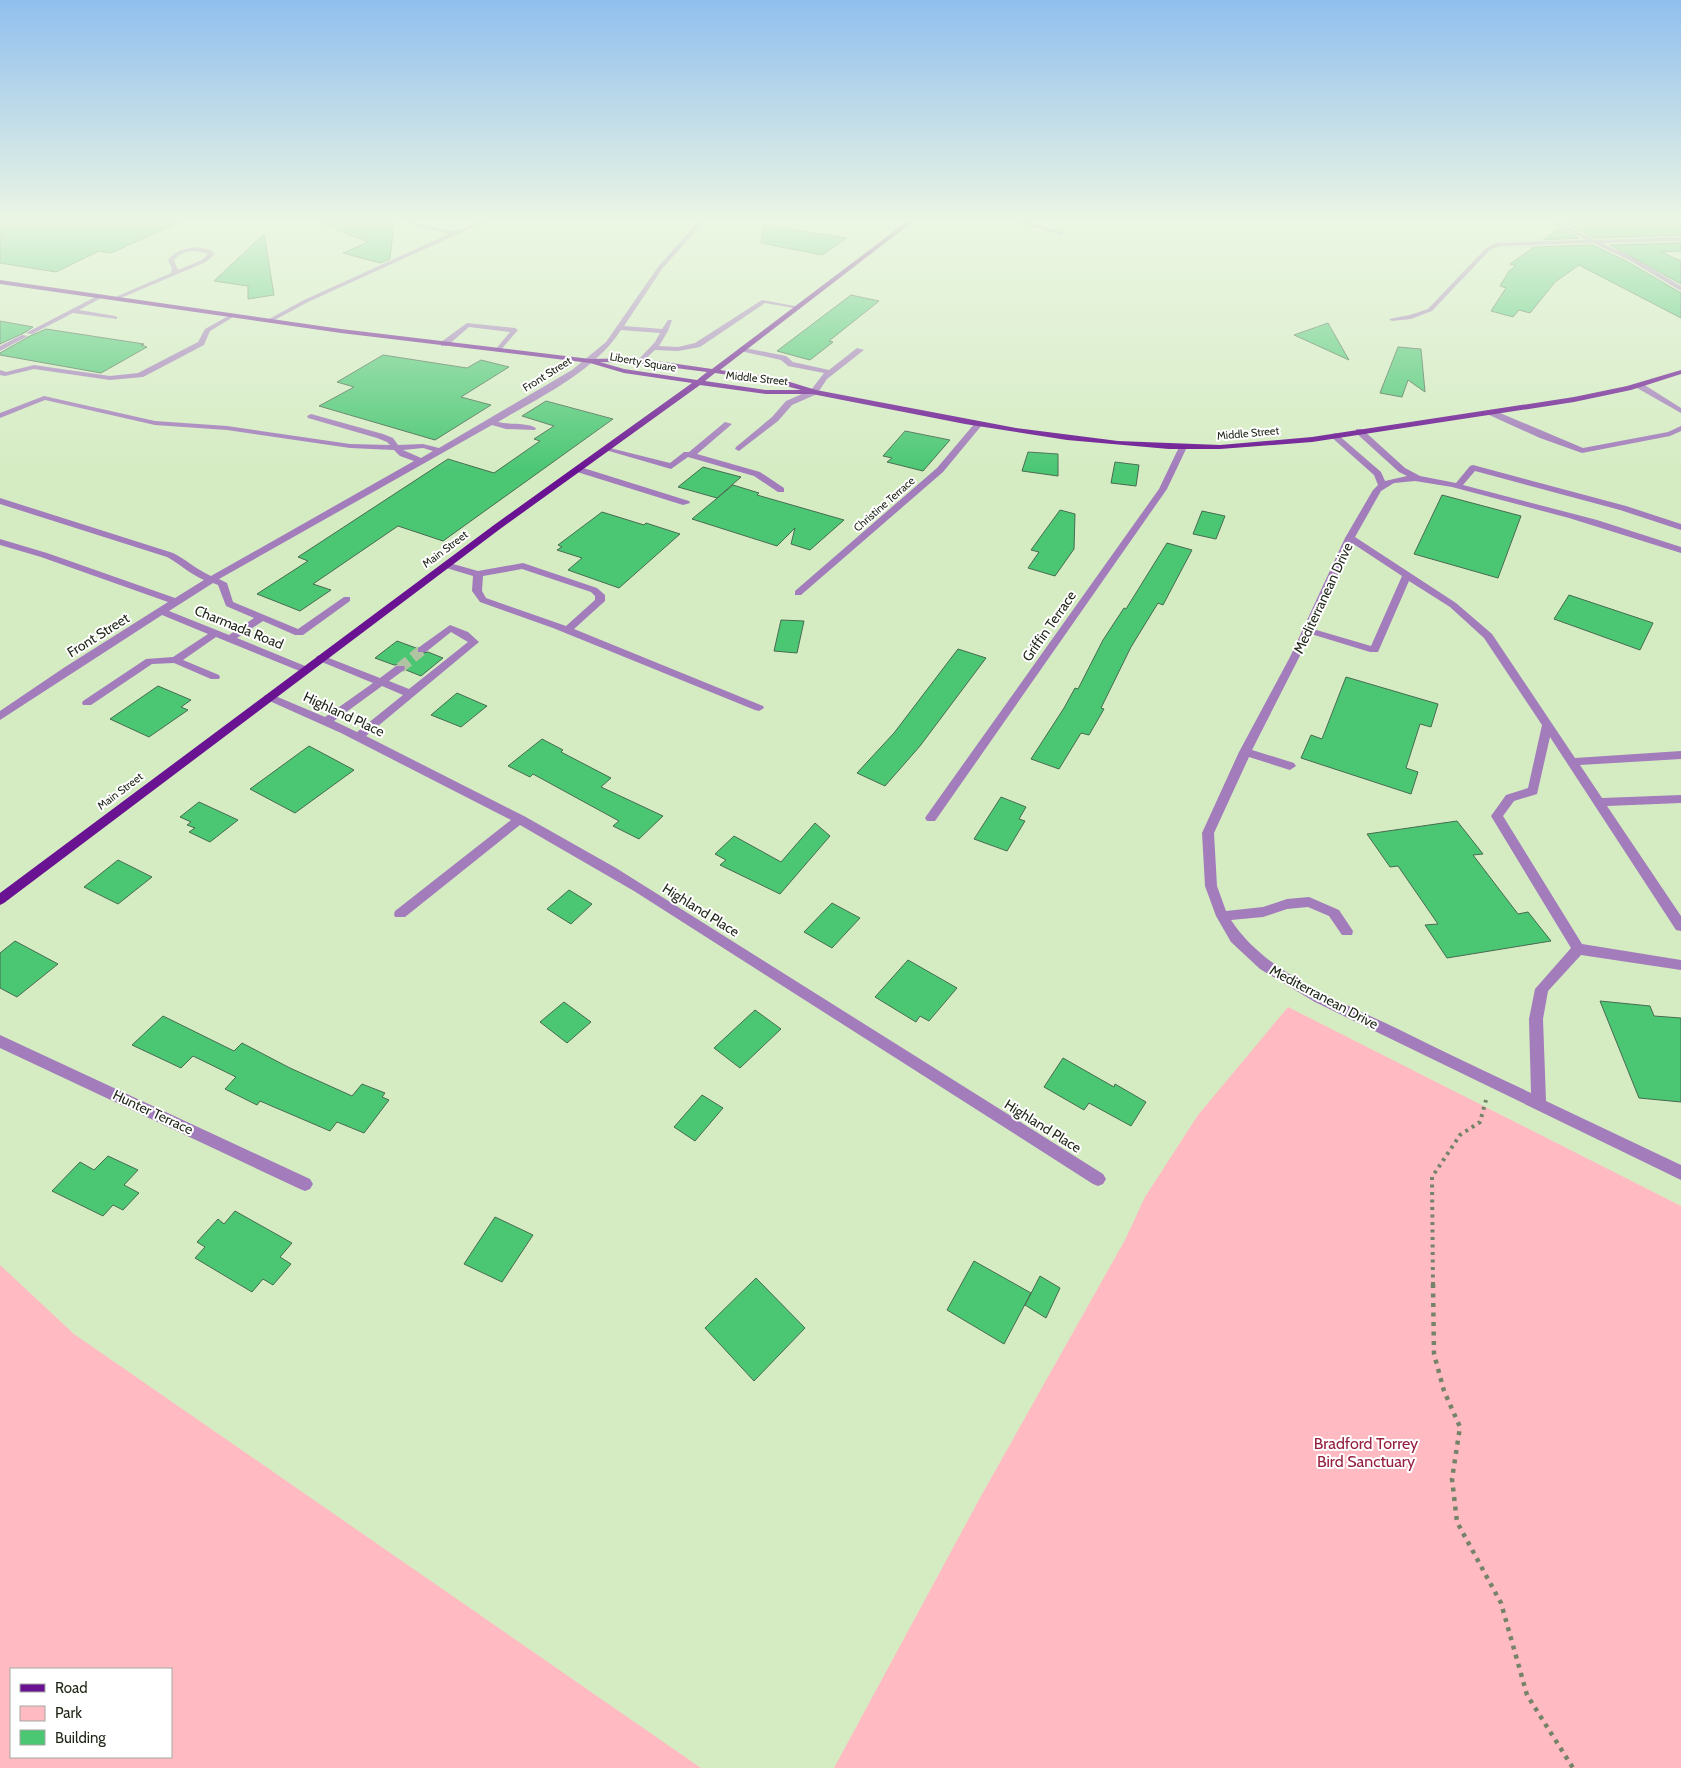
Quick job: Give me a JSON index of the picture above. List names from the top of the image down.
{
  "streets": {
    "main road": ["Liberty Square", "Middle Street", "Main Street"],
    "street": [
      "Front Street",
      "Christine Terrace",
      "Mediterranean Drive",
      "Griffin Terrace",
      "Charmada Road",
      "Highland Place",
      "Hunter Terrace"
    ]
  },
  "crossings": [
    ["Liberty Square", "Front Street"],
    ["Liberty Square", "Middle Street"],
    ["Liberty Square", "Main Street"],
    ["Front Street", "Charmada Road"],
    ["Middle Street", "Christine Terrace"],
    ["Middle Street", "Main Street"],
    ["Middle Street", "Griffin Terrace"],
    ["Main Street", "Charmada Road"],
    ["Main Street", "Highland Place"]
  ],
  "parks": ["Bradford Torrey Bird Sanctuary"],
  "legend": ["Road", "Park", "Building"]
}
